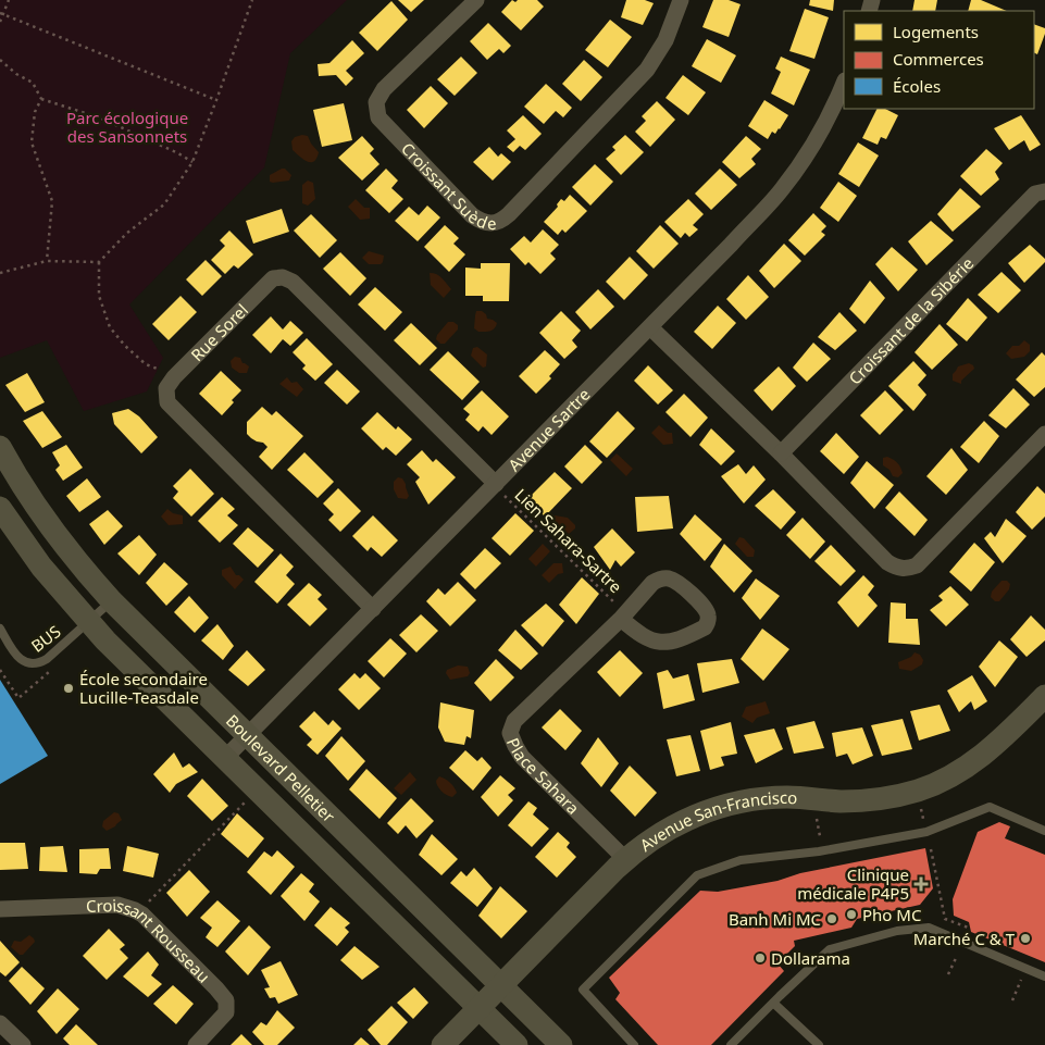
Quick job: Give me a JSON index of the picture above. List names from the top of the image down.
{
  "streets": {
    "street": [
      "Croissant Suède",
      "Croissant de la Sibérie",
      "Rue Sorel",
      "Avenue Sartre",
      "Boulevard Pelletier",
      "Place Sahara",
      "Avenue San-Francisco",
      "Croissant Rousseau"
    ],
    "lane": ["BUS"],
    "path": ["Lien Sahara-Sartre"]
  },
  "crossings": [
    ["Rue Sorel", "Avenue Sartre"],
    ["Rue Sorel", "Lien Sahara-Sartre"],
    ["Avenue Sartre", "Lien Sahara-Sartre"],
    ["Avenue Sartre", "Boulevard Pelletier"],
    ["Lien Sahara-Sartre", "Place Sahara"],
    ["BUS", "Boulevard Pelletier"],
    ["Boulevard Pelletier", "Avenue San-Francisco"],
    ["Place Sahara", "Avenue San-Francisco"]
  ],
  "parks": ["Parc écologique des Sansonnets"],
  "places": {
    "other": [
      "École secondaire Lucille-Teasdale",
      "Pho MC",
      "Banh Mi MC",
      "Marché C & T",
      "Dollarama"
    ],
    "health": ["Clinique médicale P4P5"]
  },
  "legend": ["Logements", "Commerces", "Écoles"]
}
